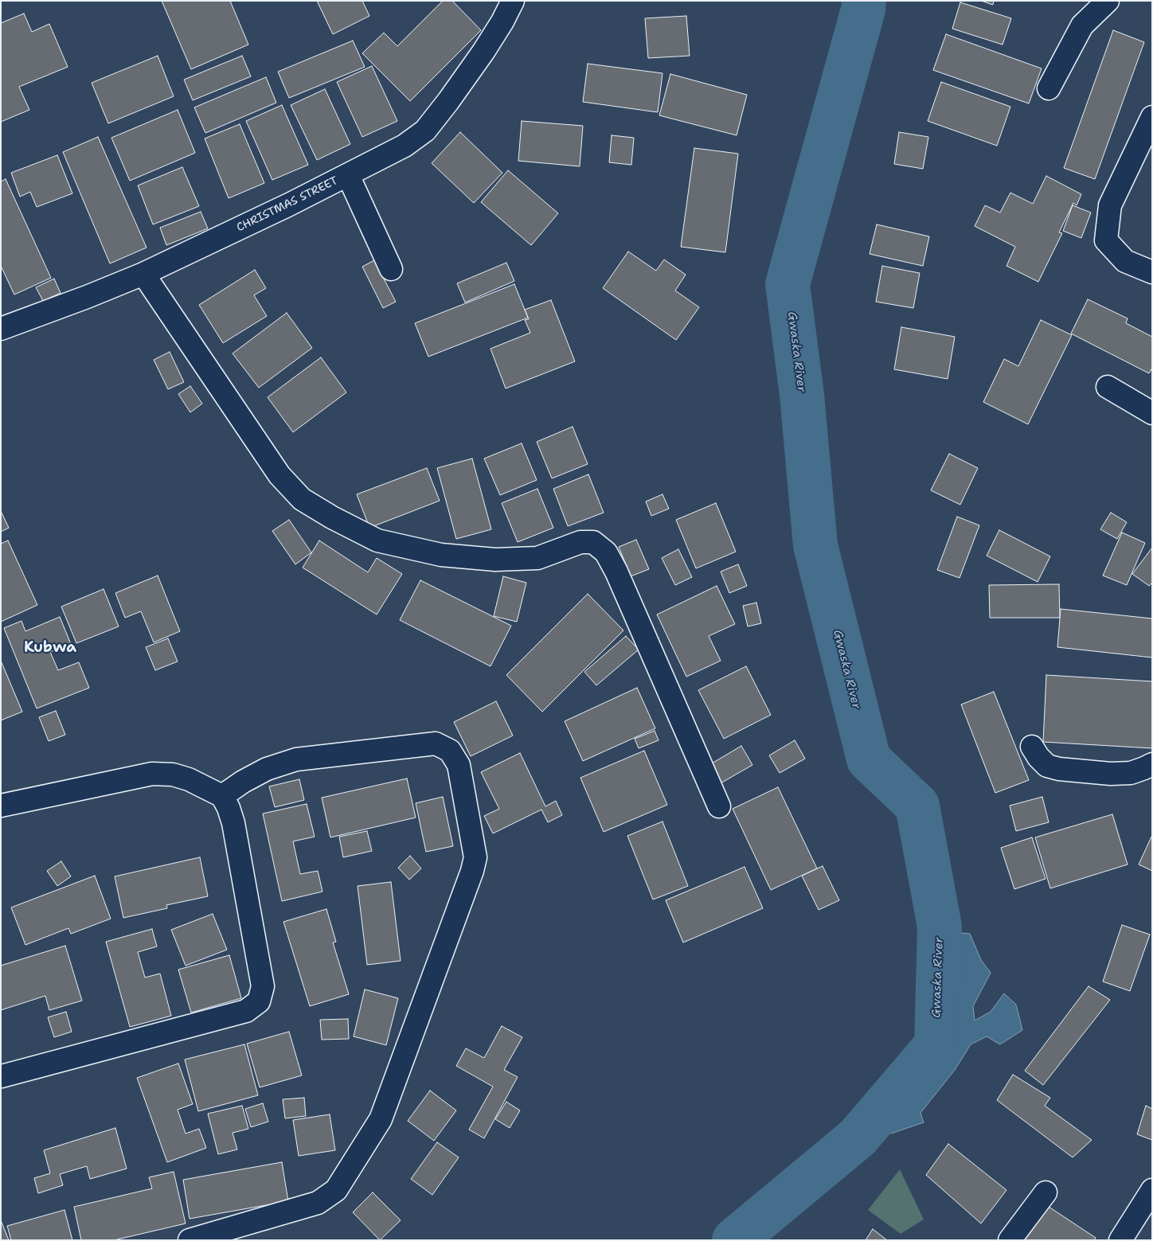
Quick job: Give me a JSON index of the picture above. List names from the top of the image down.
{
  "streets": {
    "street": ["CHRISTMAS STREET"]
  },
  "districts": ["Kubwa"],
  "water": ["Gwaska River"]
}
